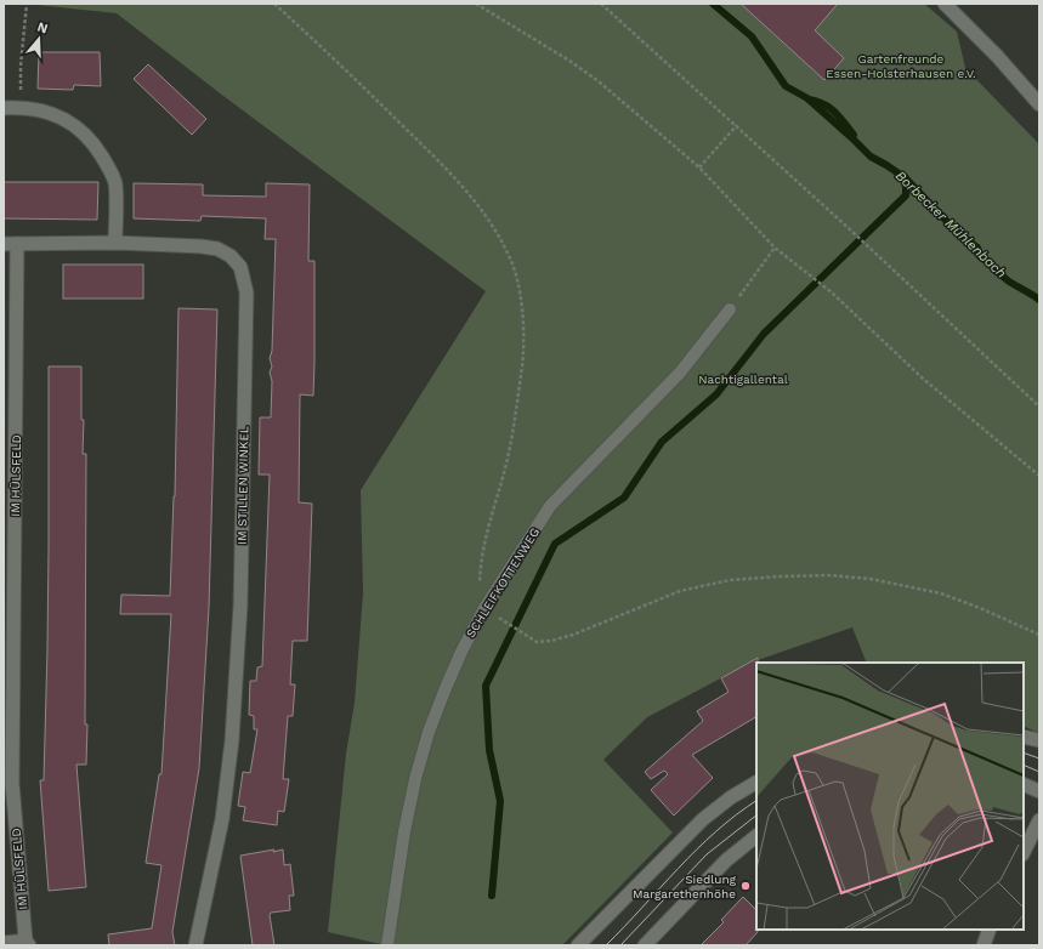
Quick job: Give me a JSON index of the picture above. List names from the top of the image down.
{
  "streets": {
    "street": ["IM HÜLSFELD", "IM STILLEN WINKEL"],
    "lane": ["SCHLEIFKOTTENWEG"]
  },
  "crossings": [
    ["IM HÜLSFELD", "IM STILLEN WINKEL"]
  ],
  "water": ["Borbecker Mühlenbach"],
  "parks": ["Gartenfreunde Essen-Holsterhausen e.V.", "Nachtigallental"],
  "places": ["Siedlung Margarethenhöhe"],
  "north": "top"
}
